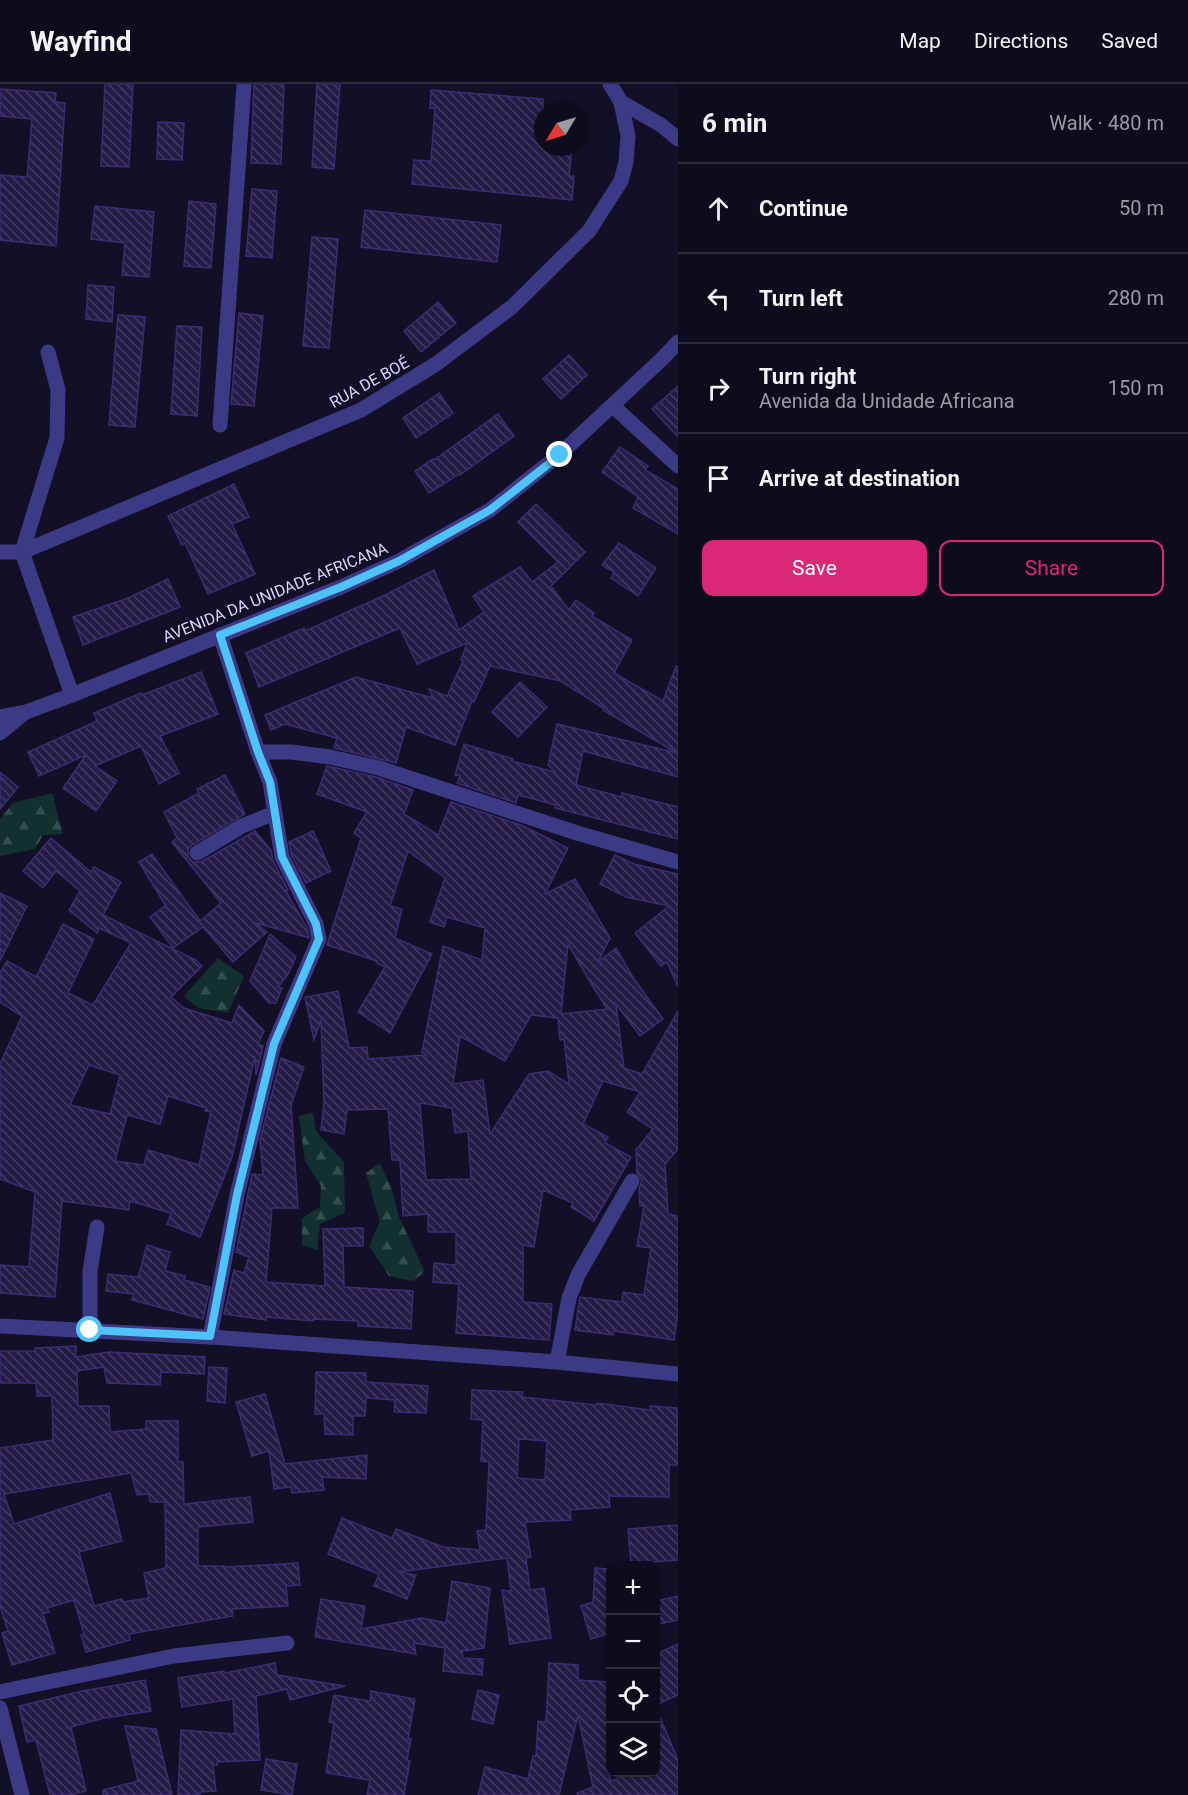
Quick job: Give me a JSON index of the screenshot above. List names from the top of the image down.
{
  "streets": {
    "street": ["RUA DE BOÉ", "AVENIDA DA UNIDADE AFRICANA"]
  },
  "north": "bottom left",
  "page": {
    "header": "Wayfind",
    "nav": ["Map", "Directions", "Saved"],
    "heading": ["6 min", "Walk · 480 m"],
    "list": [
      ["Continue", "50 m"],
      ["Turn left", "280 m"],
      ["Turn right", "Avenida da Unidade Africana", "150 m"],
      "Arrive at destination"
    ],
    "buttons": ["Save", "Share"],
    "map_buttons": ["+", "−"]
  }
}
